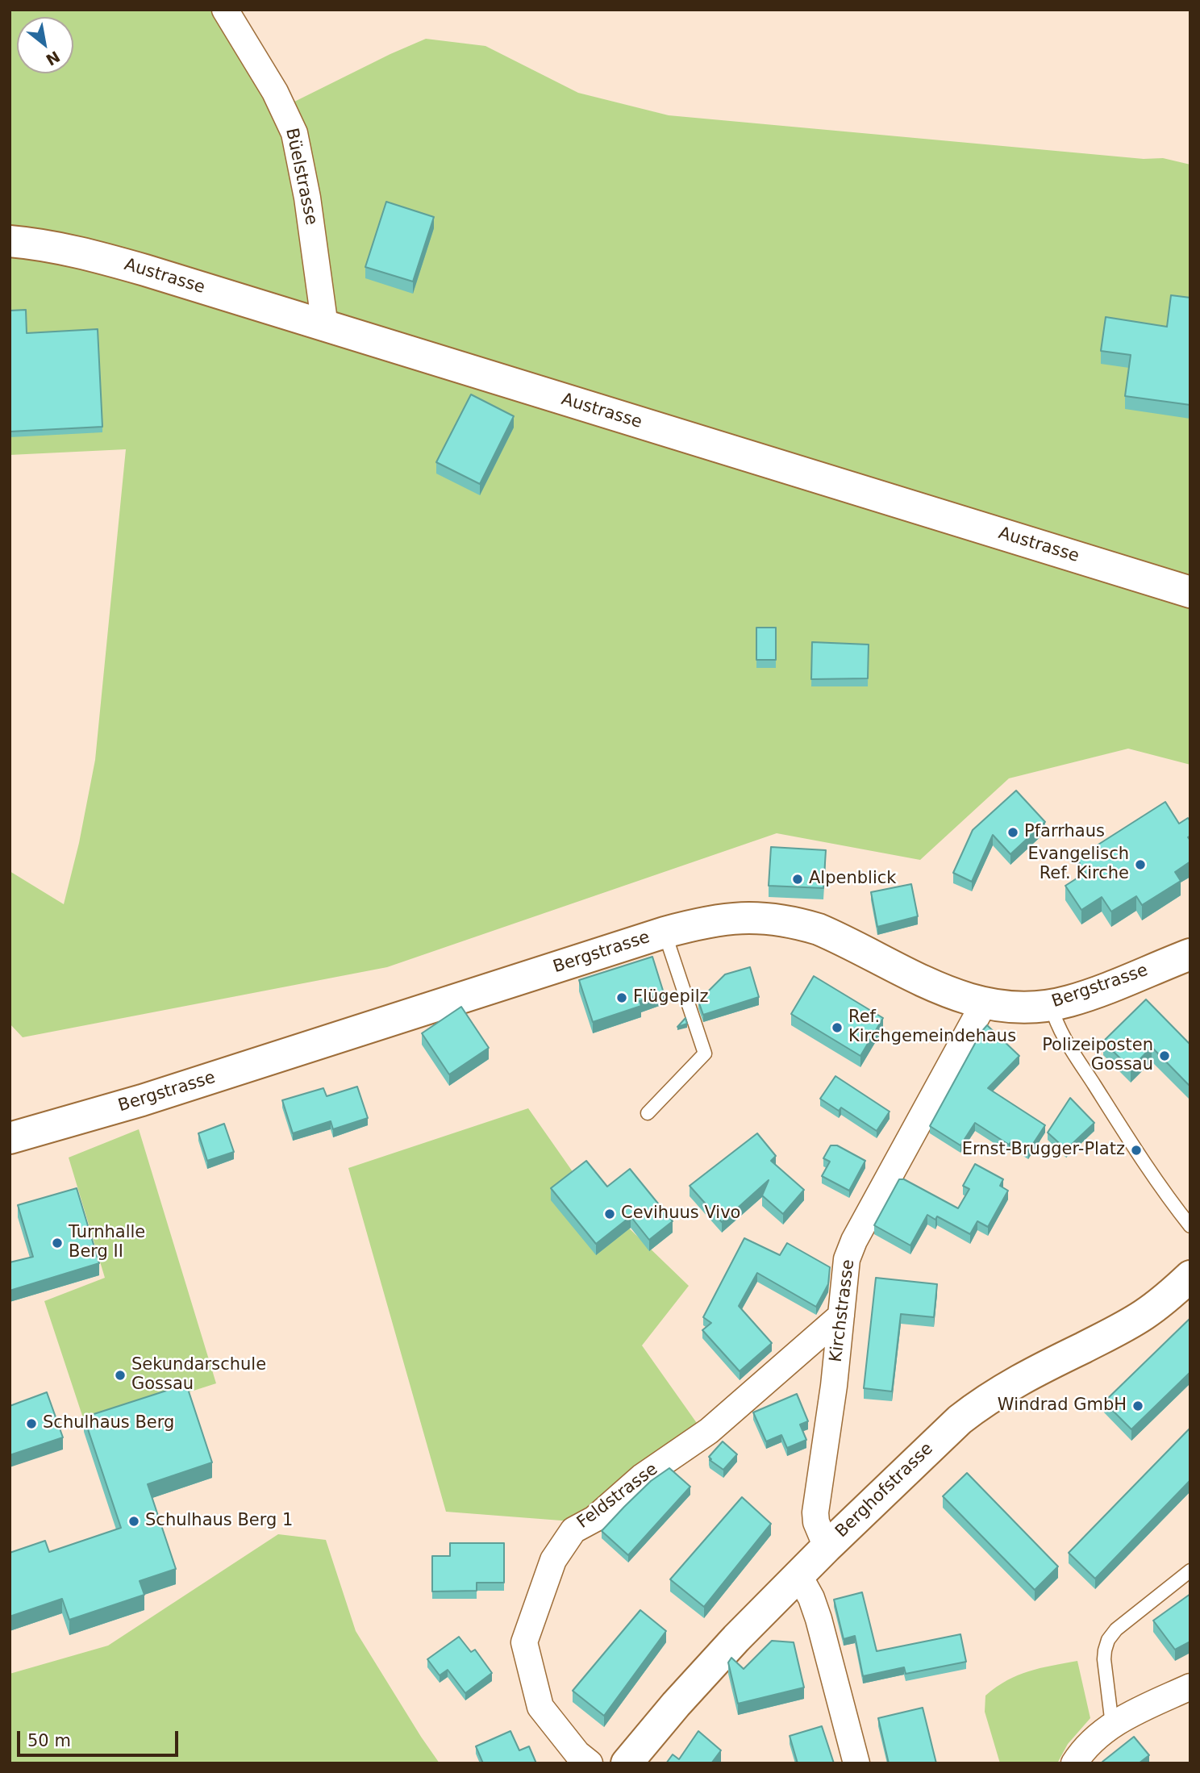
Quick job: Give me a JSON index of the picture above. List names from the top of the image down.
{
  "streets": {
    "street": [
      "Büelstrasse",
      "Austrasse",
      "Bergstrasse",
      "Kirchstrasse",
      "Berghofstrasse",
      "Feldstrasse"
    ]
  },
  "crossings": [
    ["Büelstrasse", "Austrasse"],
    ["Bergstrasse", "Kirchstrasse"],
    ["Kirchstrasse", "Berghofstrasse"],
    ["Kirchstrasse", "Feldstrasse"]
  ],
  "places": [
    "Pfarrhaus",
    "Evangelisch Ref. Kirche",
    "Alpenblick",
    "Flügepilz",
    "Ref. Kirchgemeindehaus",
    "Polizeiposten Gossau",
    "Ernst-Brugger-Platz",
    "Cevihuus Vivo",
    "Turnhalle Berg II",
    "Sekundarschule Gossau",
    "Windrad GmbH",
    "Schulhaus Berg",
    "Schulhaus Berg 1"
  ],
  "scale_bar": "50 m",
  "north": "bottom right"
}
